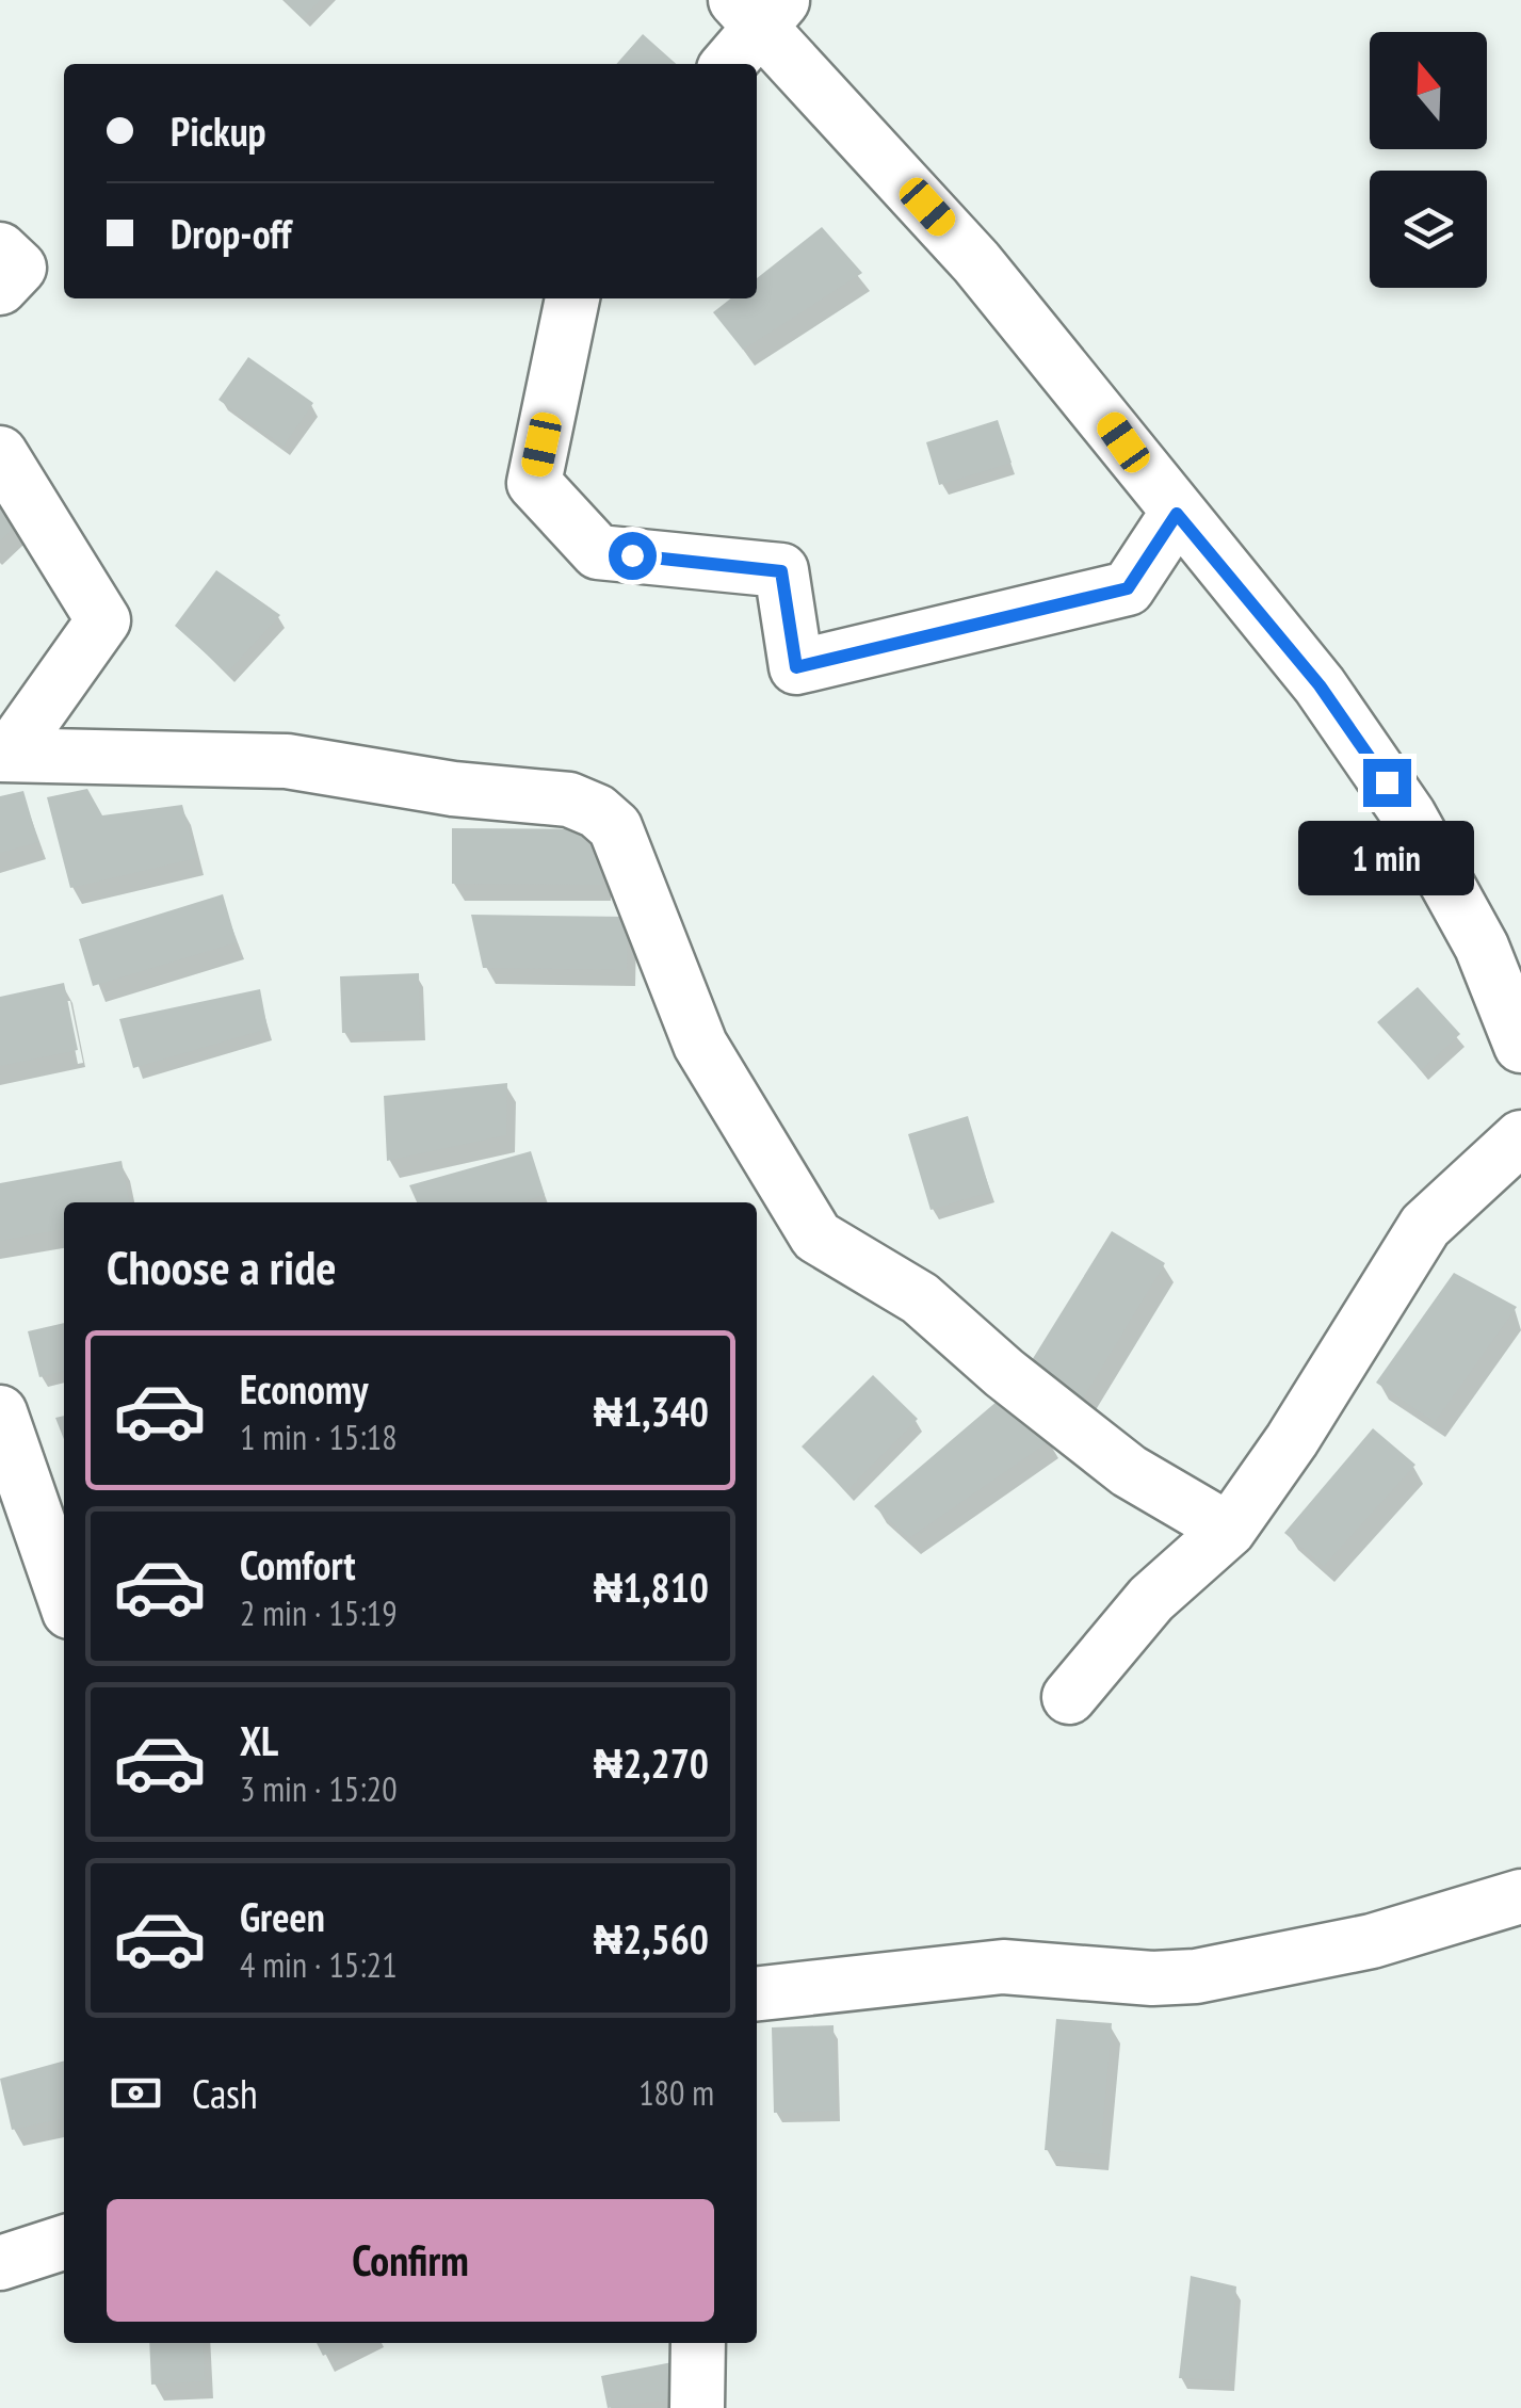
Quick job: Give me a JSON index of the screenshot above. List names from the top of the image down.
{
  "north": "top",
  "page": {
    "banner": ["Pickup", "Drop-off"],
    "bubble": "1 min",
    "heading": "Choose a ride",
    "list": [
      {
        "name": "Economy",
        "note": "1 min · 15:18",
        "value": "₦1,340"
      },
      {
        "name": "Comfort",
        "note": "2 min · 15:19",
        "value": "₦1,810"
      },
      {
        "name": "XL",
        "note": "3 min · 15:20",
        "value": "₦2,270"
      },
      {
        "name": "Green",
        "note": "4 min · 15:21",
        "value": "₦2,560"
      }
    ],
    "pay": ["Cash", "180 m"],
    "buttons": "Confirm"
  }
}
